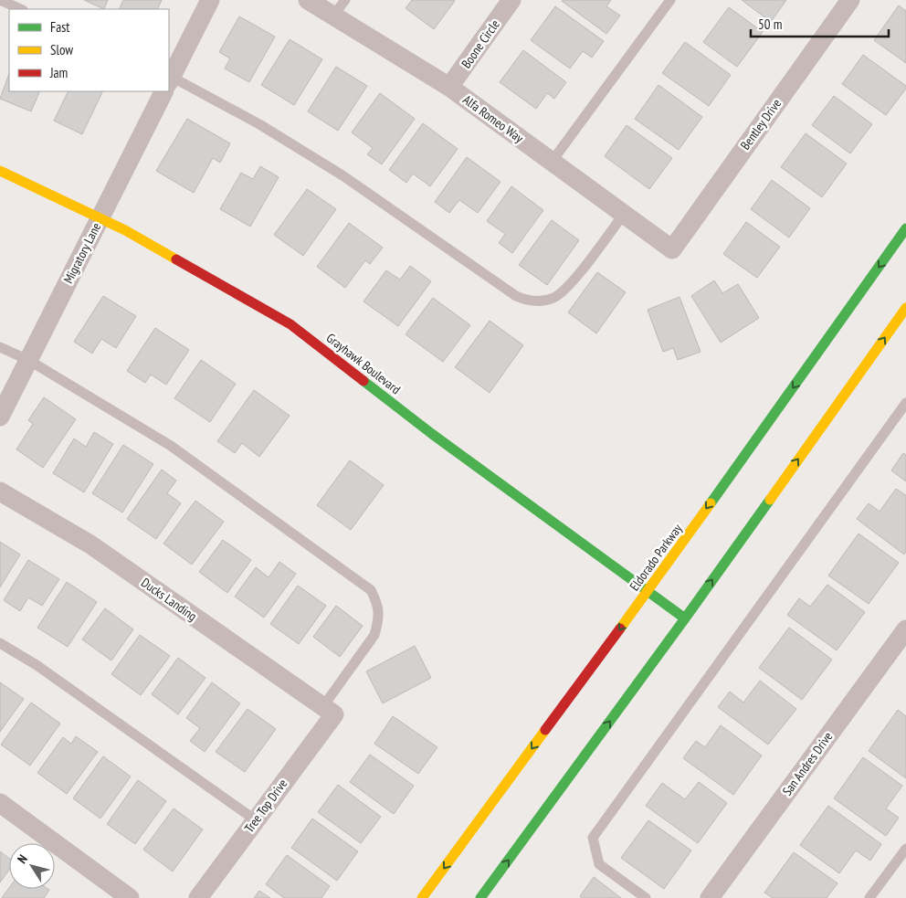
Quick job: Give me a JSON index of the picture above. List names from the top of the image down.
{
  "streets": {
    "main road": ["Grayhawk Boulevard", "Eldorado Parkway"],
    "street": [
      "Boone Circle",
      "Alfa Romeo Way",
      "Bentley Drive",
      "Migratory Lane",
      "Ducks Landing",
      "San Andres Drive",
      "Tree Top Drive"
    ]
  },
  "crossings": [
    ["Boone Circle", "Alfa Romeo Way"],
    ["Alfa Romeo Way", "Bentley Drive"],
    ["Migratory Lane", "Grayhawk Boulevard"],
    ["Grayhawk Boulevard", "Eldorado Parkway"],
    ["Ducks Landing", "Tree Top Drive"]
  ],
  "legend": ["Fast", "Slow", "Jam"],
  "scale_bar": "50 m",
  "north": "top left"
}
